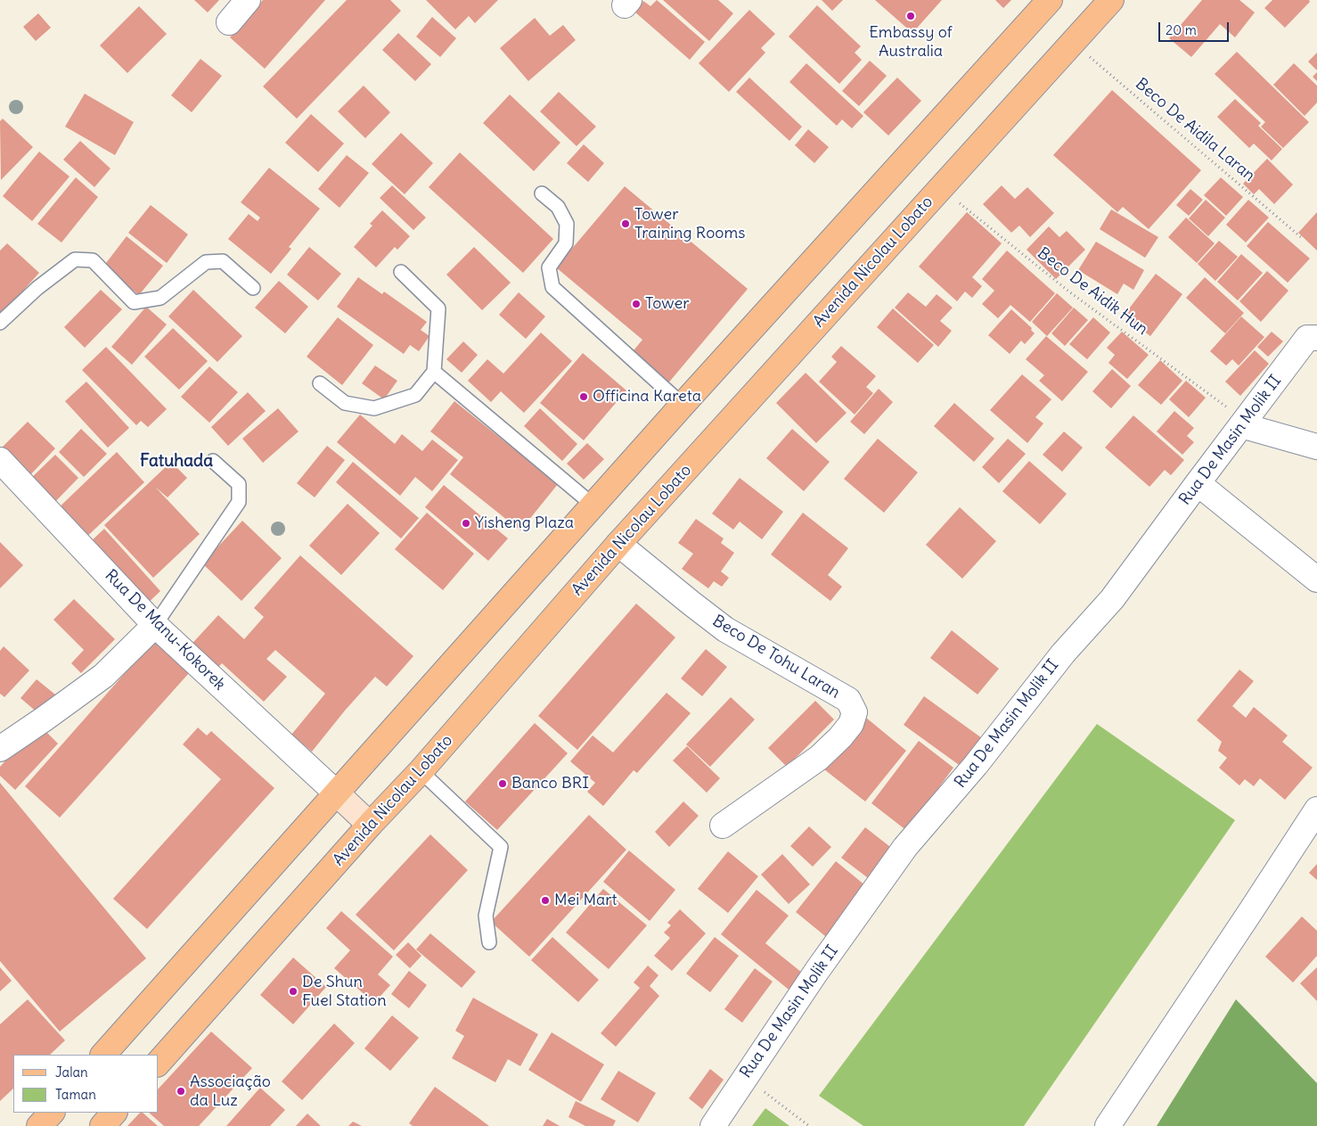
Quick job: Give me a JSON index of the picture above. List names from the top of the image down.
{
  "streets": {
    "main road": ["Avenida Nicolau Lobato"],
    "street": ["Rua De Masin Molik II", "Rua De Manu-Kokorek", "Beco De Tohu Laran"],
    "path": ["Beco De Aidila Laran", "Beco De Aidik Hun"]
  },
  "crossings": [
    ["Beco De Aidila Laran", "Avenida Nicolau Lobato"],
    ["Avenida Nicolau Lobato", "Beco De Aidik Hun"],
    ["Avenida Nicolau Lobato", "Beco De Tohu Laran"],
    ["Beco De Aidik Hun", "Rua De Masin Molik II"]
  ],
  "districts": ["Fatuhada"],
  "places": [
    "Embassy of Australia",
    "Tower Training Rooms",
    "Tower",
    "Officina Kareta",
    "Yisheng Plaza",
    "Banco BRI",
    "Mei Mart",
    "De Shun Fuel Station",
    "Associação da Luz"
  ],
  "legend": ["Jalan", "Taman"],
  "scale_bar": "20 m"
}
